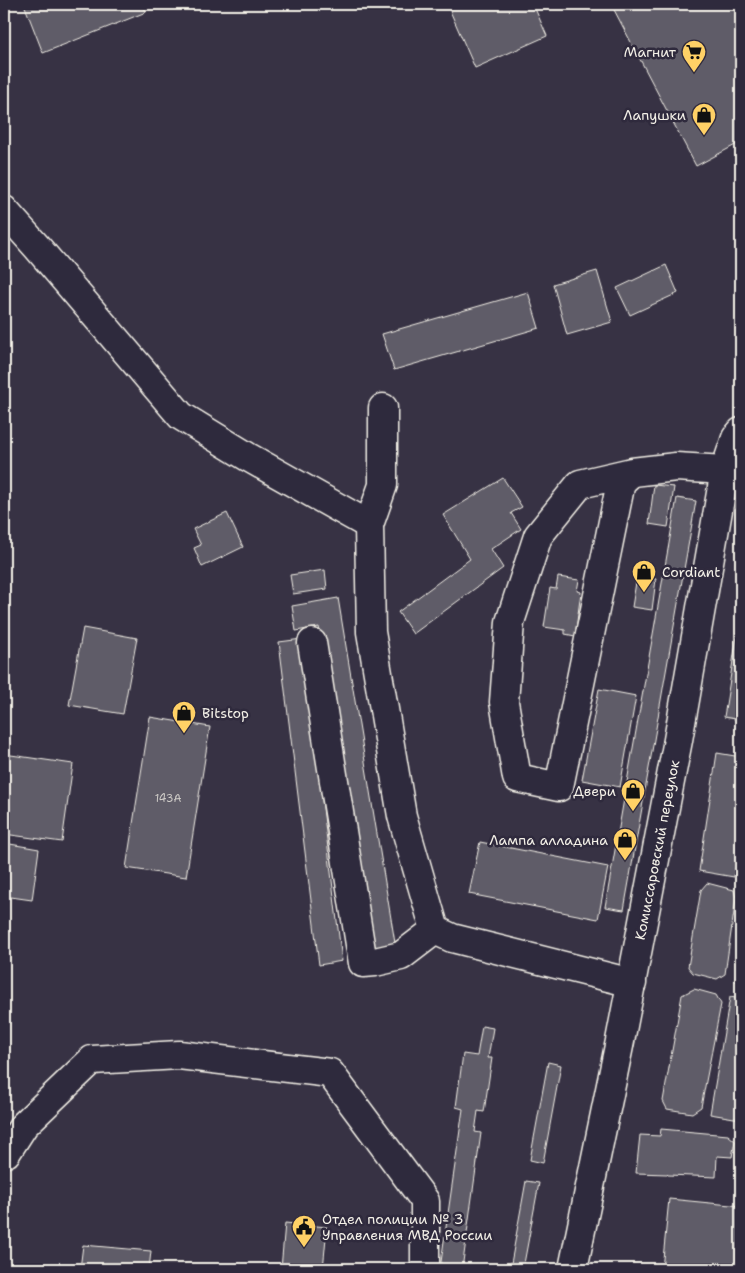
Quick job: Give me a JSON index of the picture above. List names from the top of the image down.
{
  "streets": {
    "main road": ["Комиссаровский переулок"]
  },
  "places": {
    "supermarket": ["Магнит"],
    "shop": [
      "Лапушки",
      "Cordiant",
      "Bitstop",
      "Двери",
      "Лампа алладина"
    ],
    "public building": ["Отдел полиции № 3 Управления МВД России"]
  },
  "house_numbers": ["143А"]
}
